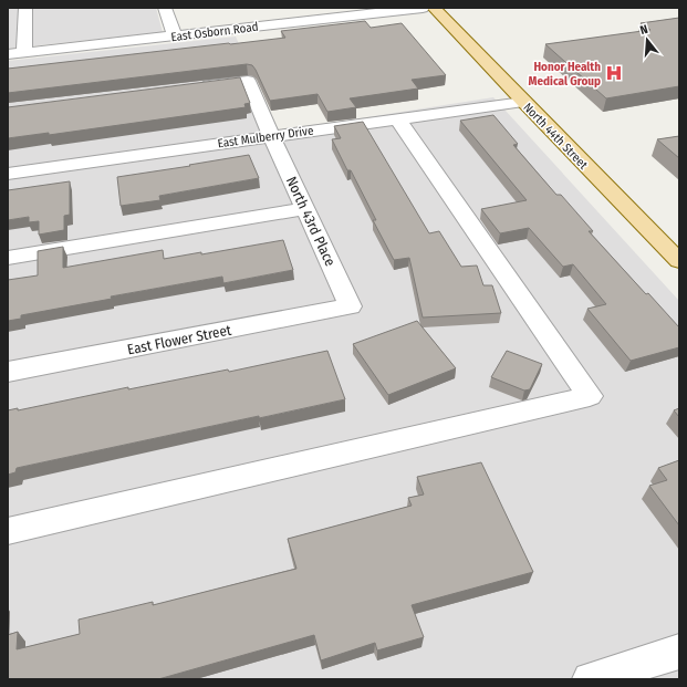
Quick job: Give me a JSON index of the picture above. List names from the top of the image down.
{
  "streets": {
    "main road": ["North 44th Street"],
    "street": [
      "East Osborn Road",
      "East Mulberry Drive",
      "North 43rd Place",
      "East Flower Street"
    ]
  },
  "crossings": [
    ["North 44th Street", "East Mulberry Drive"],
    ["East Mulberry Drive", "North 43rd Place"],
    ["North 43rd Place", "East Flower Street"]
  ],
  "places": {
    "hospital": ["Honor Health Medical Group"]
  },
  "north": "top"
}
